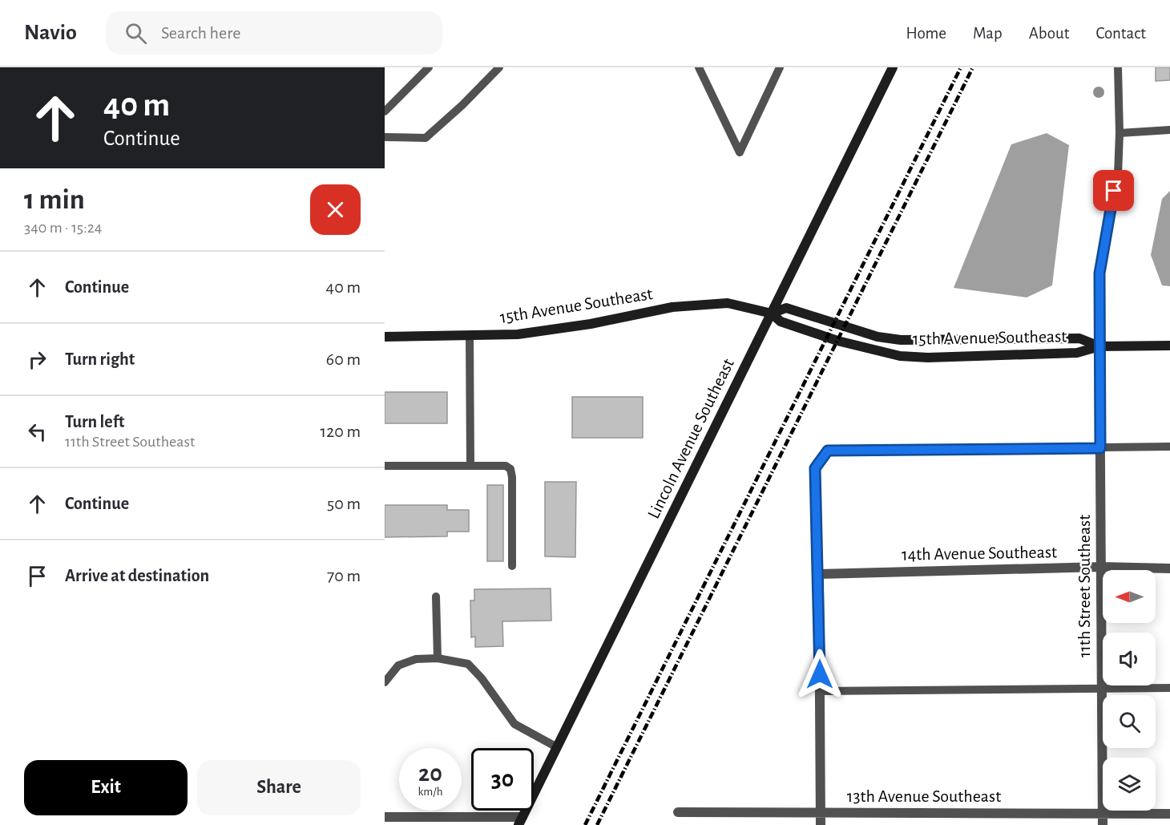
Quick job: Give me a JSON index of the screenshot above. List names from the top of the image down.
{
  "streets": {
    "street": [
      "15th Avenue Southeast",
      "Lincoln Avenue Southeast",
      "14th Avenue Southeast",
      "11th Street Southeast",
      "13th Avenue Southeast"
    ]
  },
  "crossings": [
    ["15th Avenue Southeast", "Lincoln Avenue Southeast"],
    ["15th Avenue Southeast", "11th Street Southeast"],
    ["14th Avenue Southeast", "11th Street Southeast"],
    ["11th Street Southeast", "13th Avenue Southeast"]
  ],
  "north": "left",
  "page": {
    "header": "Navio",
    "search": "Search here",
    "nav": [
      "Home",
      "Map",
      "About",
      "Contact"
    ],
    "turn": ["40 m", "Continue"],
    "heading": ["1 min", "340 m · 15:24"],
    "list": [
      {
        "name": "Continue",
        "value": "40 m"
      },
      {
        "name": "Turn right",
        "value": "60 m"
      },
      {
        "name": "Turn left",
        "note": "11th Street Southeast",
        "value": "120 m"
      },
      {
        "name": "Continue",
        "value": "50 m"
      },
      {
        "name": "Arrive at destination",
        "value": "70 m"
      }
    ],
    "speed": "20 km/h",
    "limit": "30",
    "buttons": ["Exit", "Share"]
  }
}
